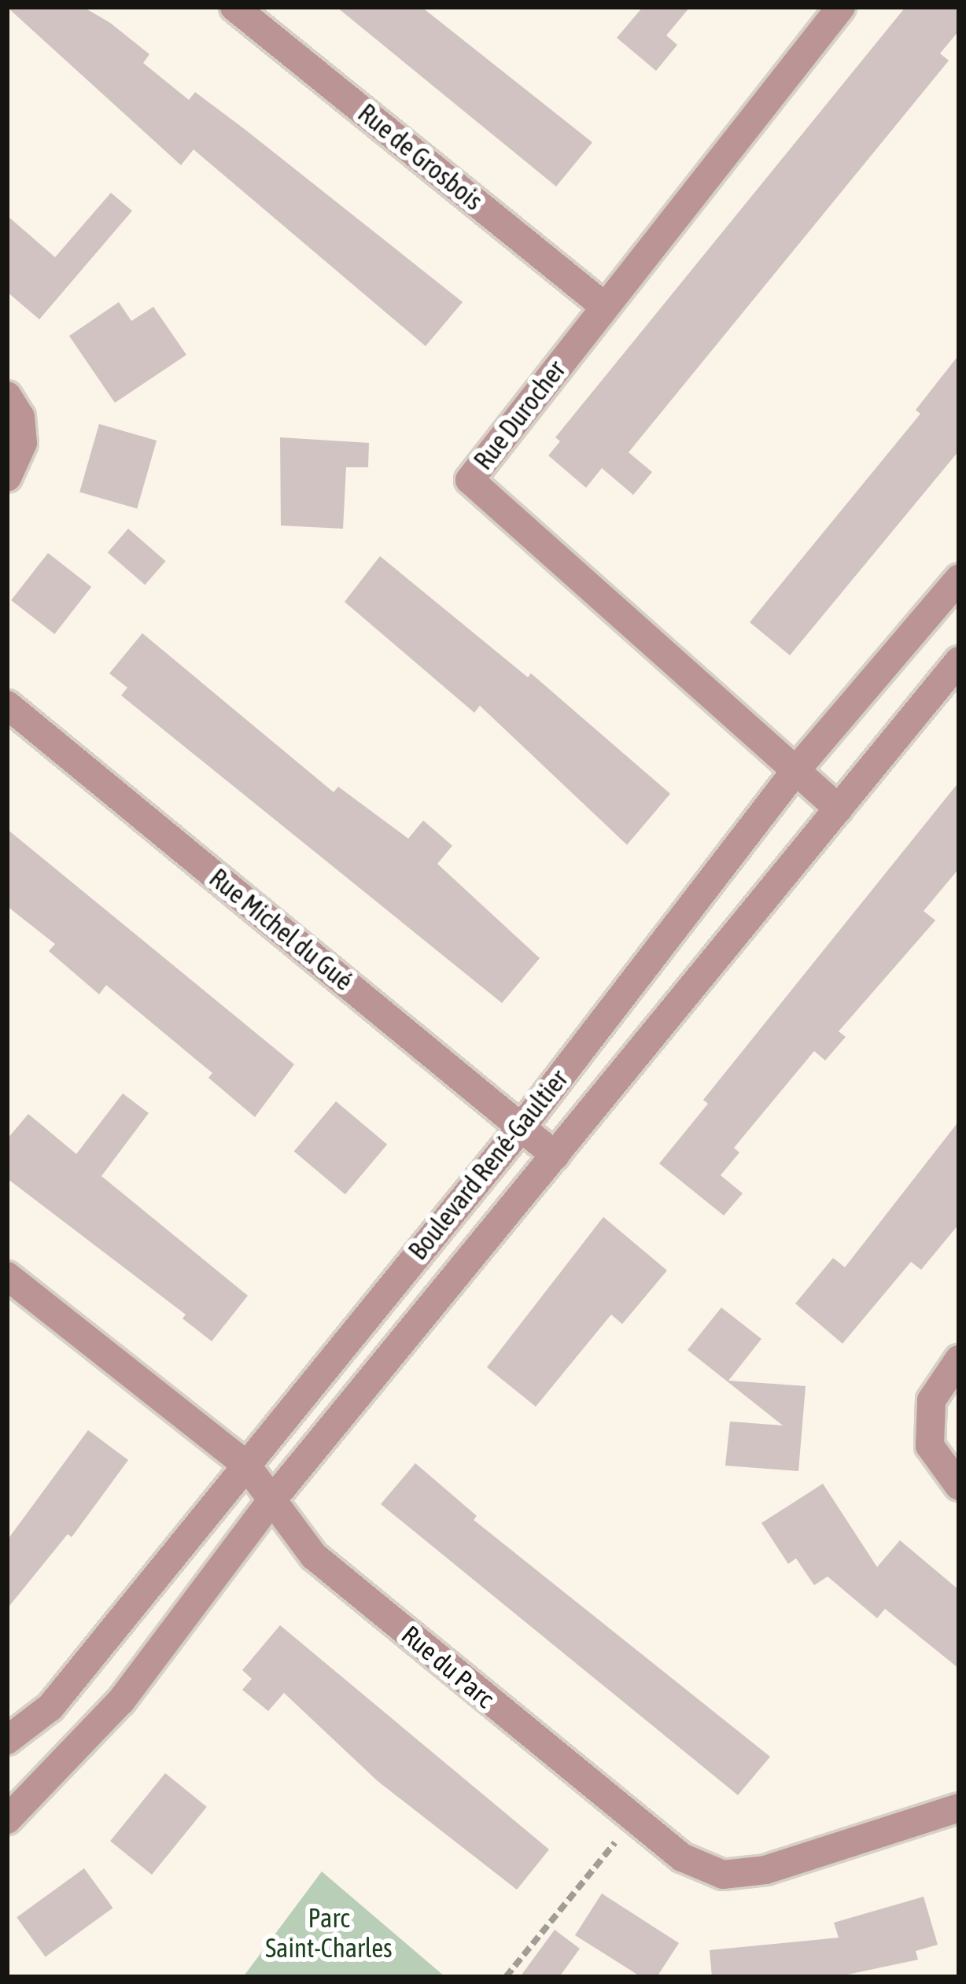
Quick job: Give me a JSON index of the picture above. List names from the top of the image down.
{
  "streets": {
    "street": [
      "Rue de Grosbois",
      "Rue Durocher",
      "Rue Michel du Gué",
      "Boulevard René-Gaultier",
      "Rue du Parc"
    ]
  },
  "crossings": [
    ["Rue de Grosbois", "Rue Durocher"],
    ["Rue Durocher", "Boulevard René-Gaultier"],
    ["Rue Michel du Gué", "Boulevard René-Gaultier"],
    ["Boulevard René-Gaultier", "Rue du Parc"]
  ],
  "parks": ["Parc Saint-Charles"]
}
